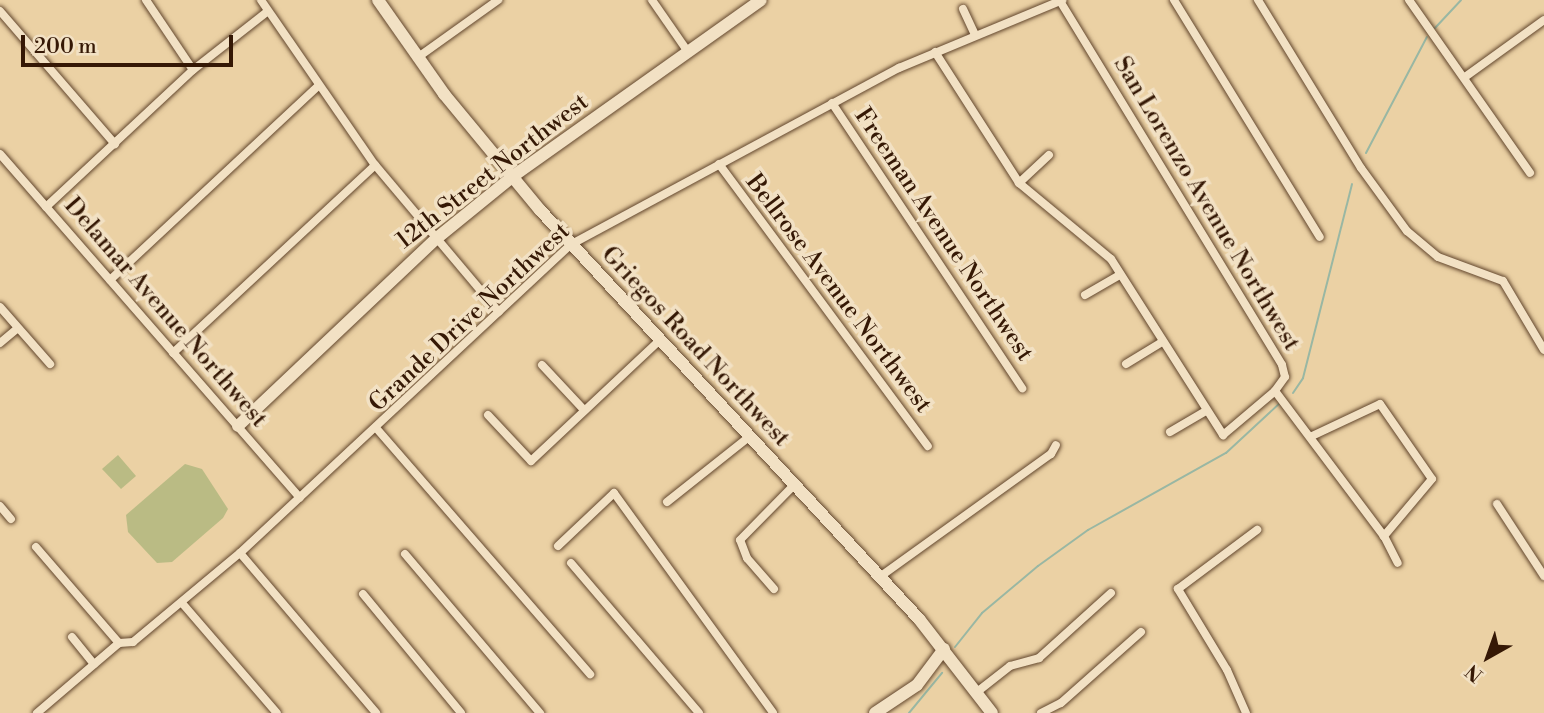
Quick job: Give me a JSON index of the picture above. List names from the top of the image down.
{
  "streets": {
    "main road": ["12th Street Northwest", "Griegos Road Northwest"],
    "street": [
      "San Lorenzo Avenue Northwest",
      "Freeman Avenue Northwest",
      "Bellrose Avenue Northwest",
      "Delamar Avenue Northwest",
      "Grande Drive Northwest"
    ]
  },
  "crossings": [
    ["12th Street Northwest", "Delamar Avenue Northwest"],
    ["12th Street Northwest", "Griegos Road Northwest"],
    ["San Lorenzo Avenue Northwest", "Grande Drive Northwest"],
    ["Freeman Avenue Northwest", "Grande Drive Northwest"],
    ["Bellrose Avenue Northwest", "Grande Drive Northwest"],
    ["Delamar Avenue Northwest", "Grande Drive Northwest"],
    ["Grande Drive Northwest", "Griegos Road Northwest"]
  ],
  "scale_bar": "200 m",
  "north": "bottom left"
}
